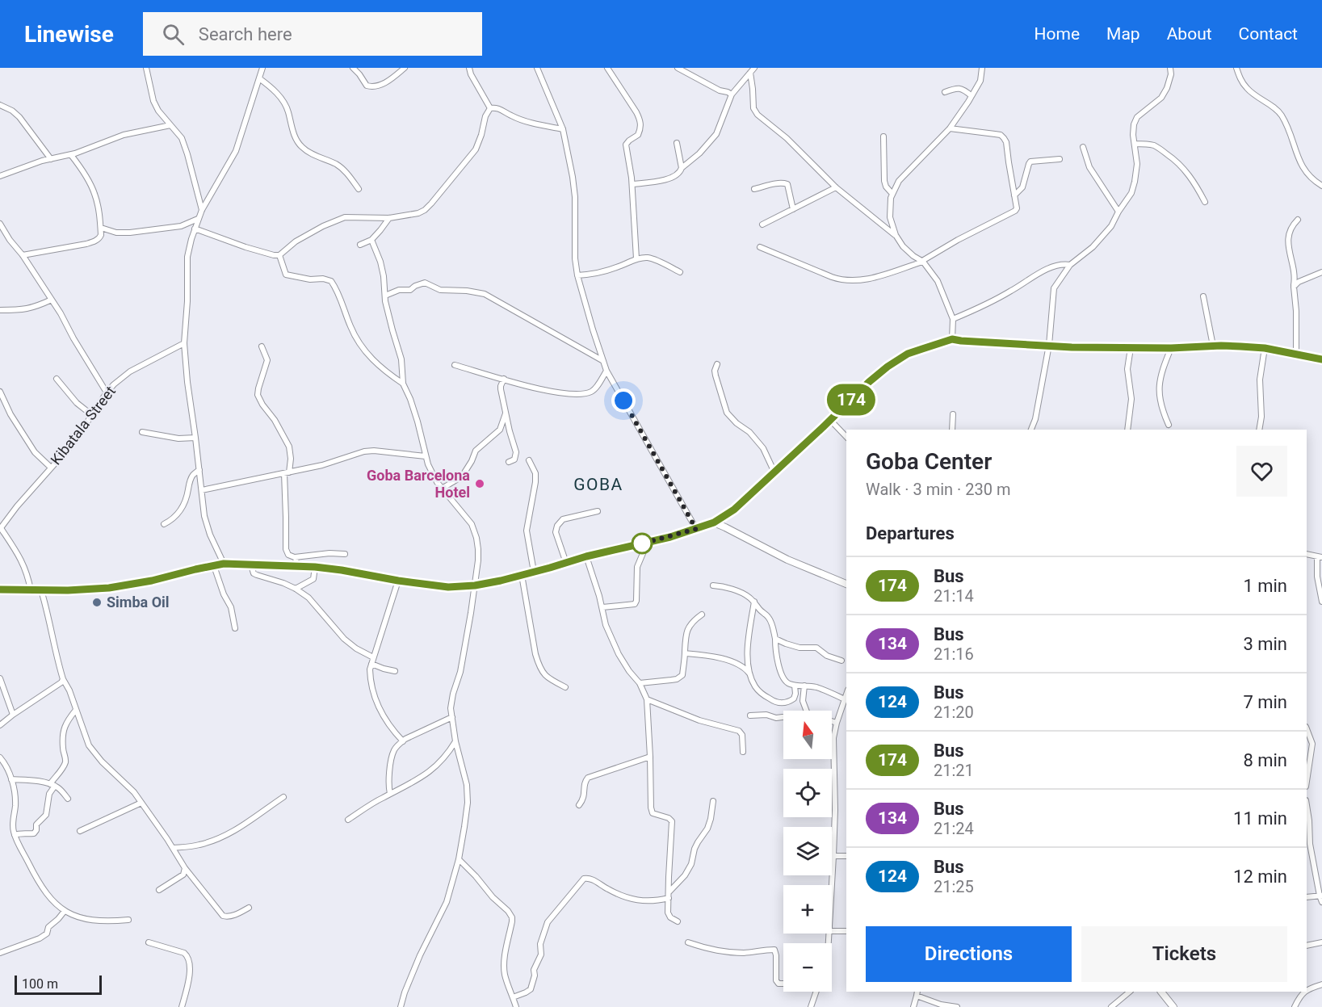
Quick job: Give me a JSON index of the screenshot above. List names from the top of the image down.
{
  "streets": {
    "street": ["Kibatala Street"]
  },
  "districts": ["GOBA"],
  "places": ["Goba Barcelona Hotel", "Simba Oil"],
  "lines": ["bus line 174"],
  "scale_bar": "100 m",
  "north": "top",
  "page": {
    "header": "Linewise",
    "search": "Search here",
    "nav": [
      "Home",
      "Map",
      "About",
      "Contact"
    ],
    "on_map": "174",
    "heading": [
      ["Goba Center", "Walk · 3 min · 230 m"],
      "Departures"
    ],
    "list": [
      {
        "mark": "174",
        "name": "Bus",
        "note": "21:14",
        "value": "1 min"
      },
      {
        "mark": "134",
        "name": "Bus",
        "note": "21:16",
        "value": "3 min"
      },
      {
        "mark": "124",
        "name": "Bus",
        "note": "21:20",
        "value": "7 min"
      },
      {
        "mark": "174",
        "name": "Bus",
        "note": "21:21",
        "value": "8 min"
      },
      {
        "mark": "134",
        "name": "Bus",
        "note": "21:24",
        "value": "11 min"
      },
      {
        "mark": "124",
        "name": "Bus",
        "note": "21:25",
        "value": "12 min"
      }
    ],
    "map_buttons": ["+", "−"],
    "buttons": ["Directions", "Tickets"],
    "scale": "100 m"
  }
}
